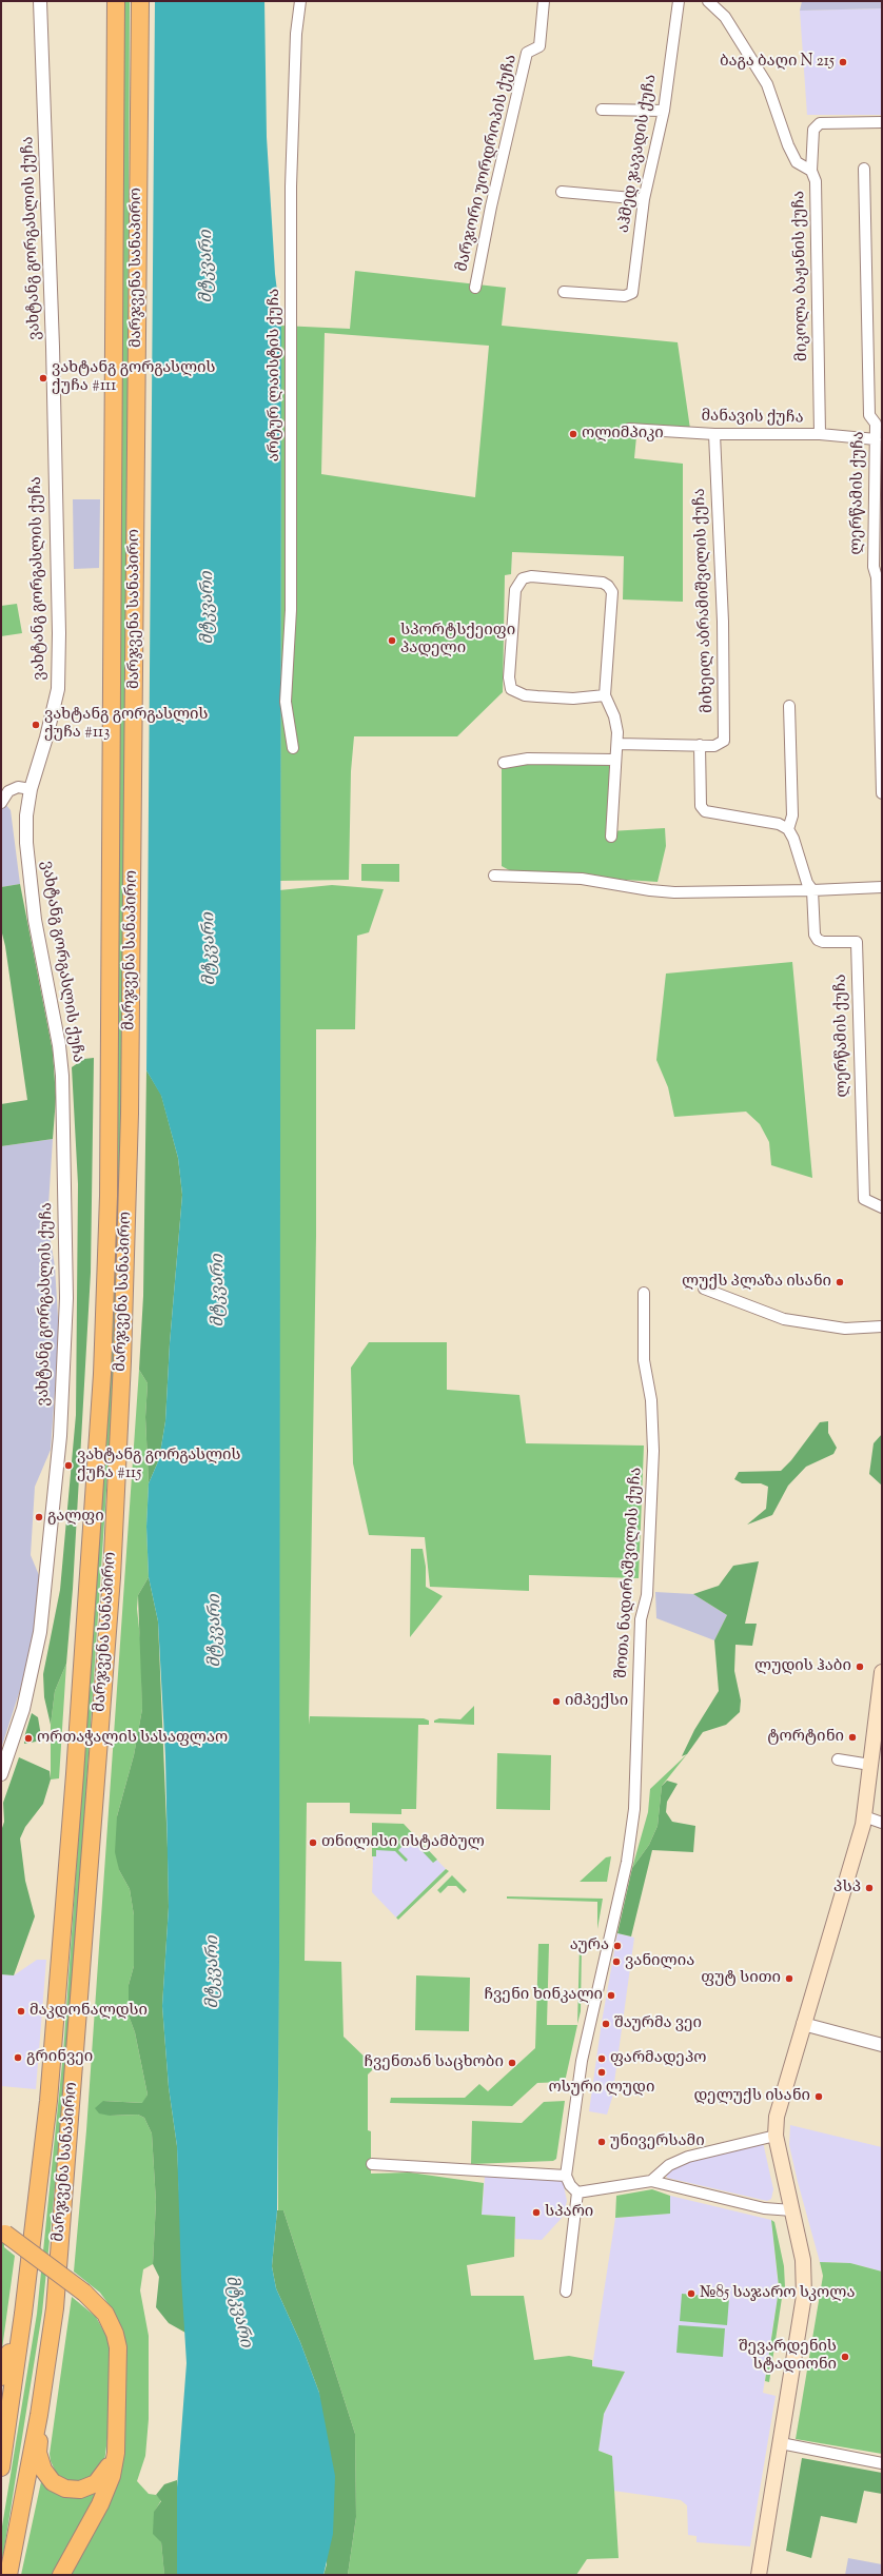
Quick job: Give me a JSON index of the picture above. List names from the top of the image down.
{
  "streets": {
    "highway": ["მარჯვენა სანაპირო"],
    "street": [
      "აჰმედ ჯავადის ქუჩა",
      "მარჯორი უორდროპის ქუჩა",
      "ვახტანგ გორგასლის ქუჩა",
      "მიკოლა ბაჟანის ქუჩა",
      "არტურ ლაისტის ქუჩა",
      "მანავის ქუჩა",
      "ლერწამის ქუჩა",
      "მიხეილ აბრამიშვილის ქუჩა",
      "შოთა ნადირაშვილის ქუჩა"
    ]
  },
  "crossings": [
    ["მიკოლა ბაჟანის ქუჩა", "მანავის ქუჩა"],
    ["მანავის ქუჩა", "ლერწამის ქუჩა"],
    ["მანავის ქუჩა", "მიხეილ აბრამიშვილის ქუჩა"]
  ],
  "water": ["მტკვარი"],
  "places": [
    "ბაგა ბაღი N 215",
    "ვახტანგ გორგასლის ქუჩა #111",
    "ოლიმპიკი",
    "სპორტსქეიფი პადელი",
    "ვახტანგ გორგასლის ქუჩა #113",
    "ლუქს პლაზა ისანი",
    "ვახტანგ გორგასლის ქუჩა #115",
    "გალფი",
    "ლუდის ჰაბი",
    "იმპექსი",
    "ტორტინი",
    "ორთაჭალის სასაფლაო",
    "თნილისი ისტამბულ",
    "პსპ",
    "აურა",
    "ვანილია",
    "ფუტ სითი",
    "ჩვენი ხინკალი",
    "მაკდონალდსი",
    "შაურმა ვეი",
    "გრინვეი",
    "ფარმადეპო",
    "ჩვენთან საცხობი",
    "ოსური ლუდი",
    "დელუქს ისანი",
    "უნივერსამი",
    "სპარი",
    "№85 საჯარო სკოლა",
    "შევარდენის სტადიონი"
  ]
}
